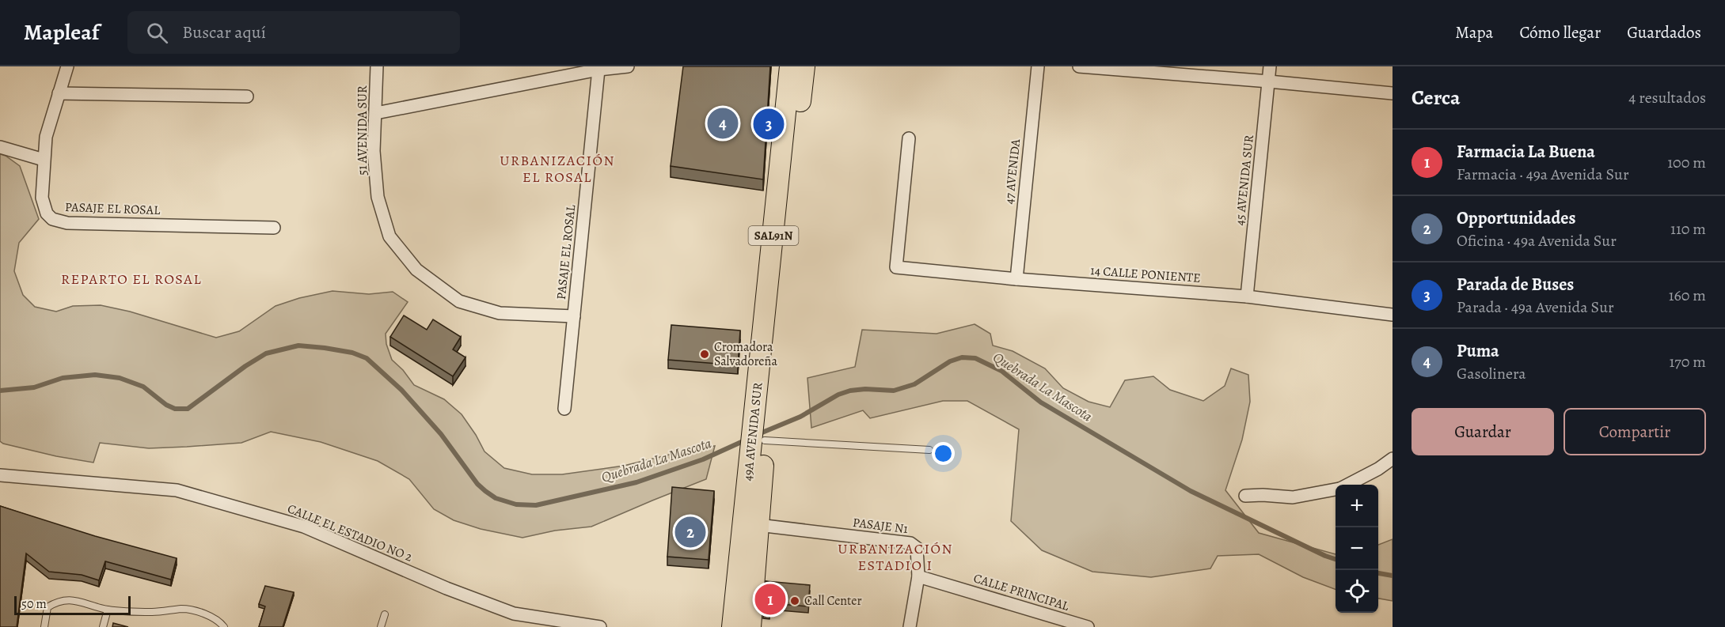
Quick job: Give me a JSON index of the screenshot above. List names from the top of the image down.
{
  "streets": {
    "main road": ["SAL91N", "49A AVENIDA SUR"],
    "street": [
      "51 AVENIDA SUR",
      "47 AVENIDA",
      "45 AVENIDA SUR",
      "PASAJE EL ROSAL",
      "14 CALLE PONIENTE",
      "PASAJE N1",
      "CALLE EL ESTADIO NO 2",
      "CALLE PRINCIPAL"
    ]
  },
  "crossings": [
    ["51 AVENIDA SUR", "PASAJE EL ROSAL"],
    ["47 AVENIDA", "14 CALLE PONIENTE"],
    ["45 AVENIDA SUR", "14 CALLE PONIENTE"],
    ["49A AVENIDA SUR", "PASAJE N1"],
    ["PASAJE N1", "CALLE PRINCIPAL"]
  ],
  "districts": ["URBANIZACIÓN EL ROSAL", "REPARTO EL ROSAL", "URBANIZACIÓN ESTADIO I"],
  "water": ["Quebrada La Mascota"],
  "places": ["Cromadora Salvadoreña", "Call Center"],
  "scale_bar": "50 m",
  "page": {
    "header": "Mapleaf",
    "search": "Buscar aquí",
    "nav": ["Mapa", "Cómo llegar", "Guardados"],
    "heading": ["Cerca", "4 resultados"],
    "pins": [
      "4",
      "3",
      "2",
      "1"
    ],
    "list": [
      {
        "mark": "1",
        "name": "Farmacia La Buena",
        "note": "Farmacia · 49a Avenida Sur",
        "value": "100 m"
      },
      {
        "mark": "2",
        "name": "Opportunidades",
        "note": "Oficina · 49a Avenida Sur",
        "value": "110 m"
      },
      {
        "mark": "3",
        "name": "Parada de Buses",
        "note": "Parada · 49a Avenida Sur",
        "value": "160 m"
      },
      {
        "mark": "4",
        "name": "Puma",
        "note": "Gasolinera",
        "value": "170 m"
      }
    ],
    "buttons": ["Guardar", "Compartir"],
    "map_buttons": ["+", "−"],
    "scale": "50 m"
  }
}
